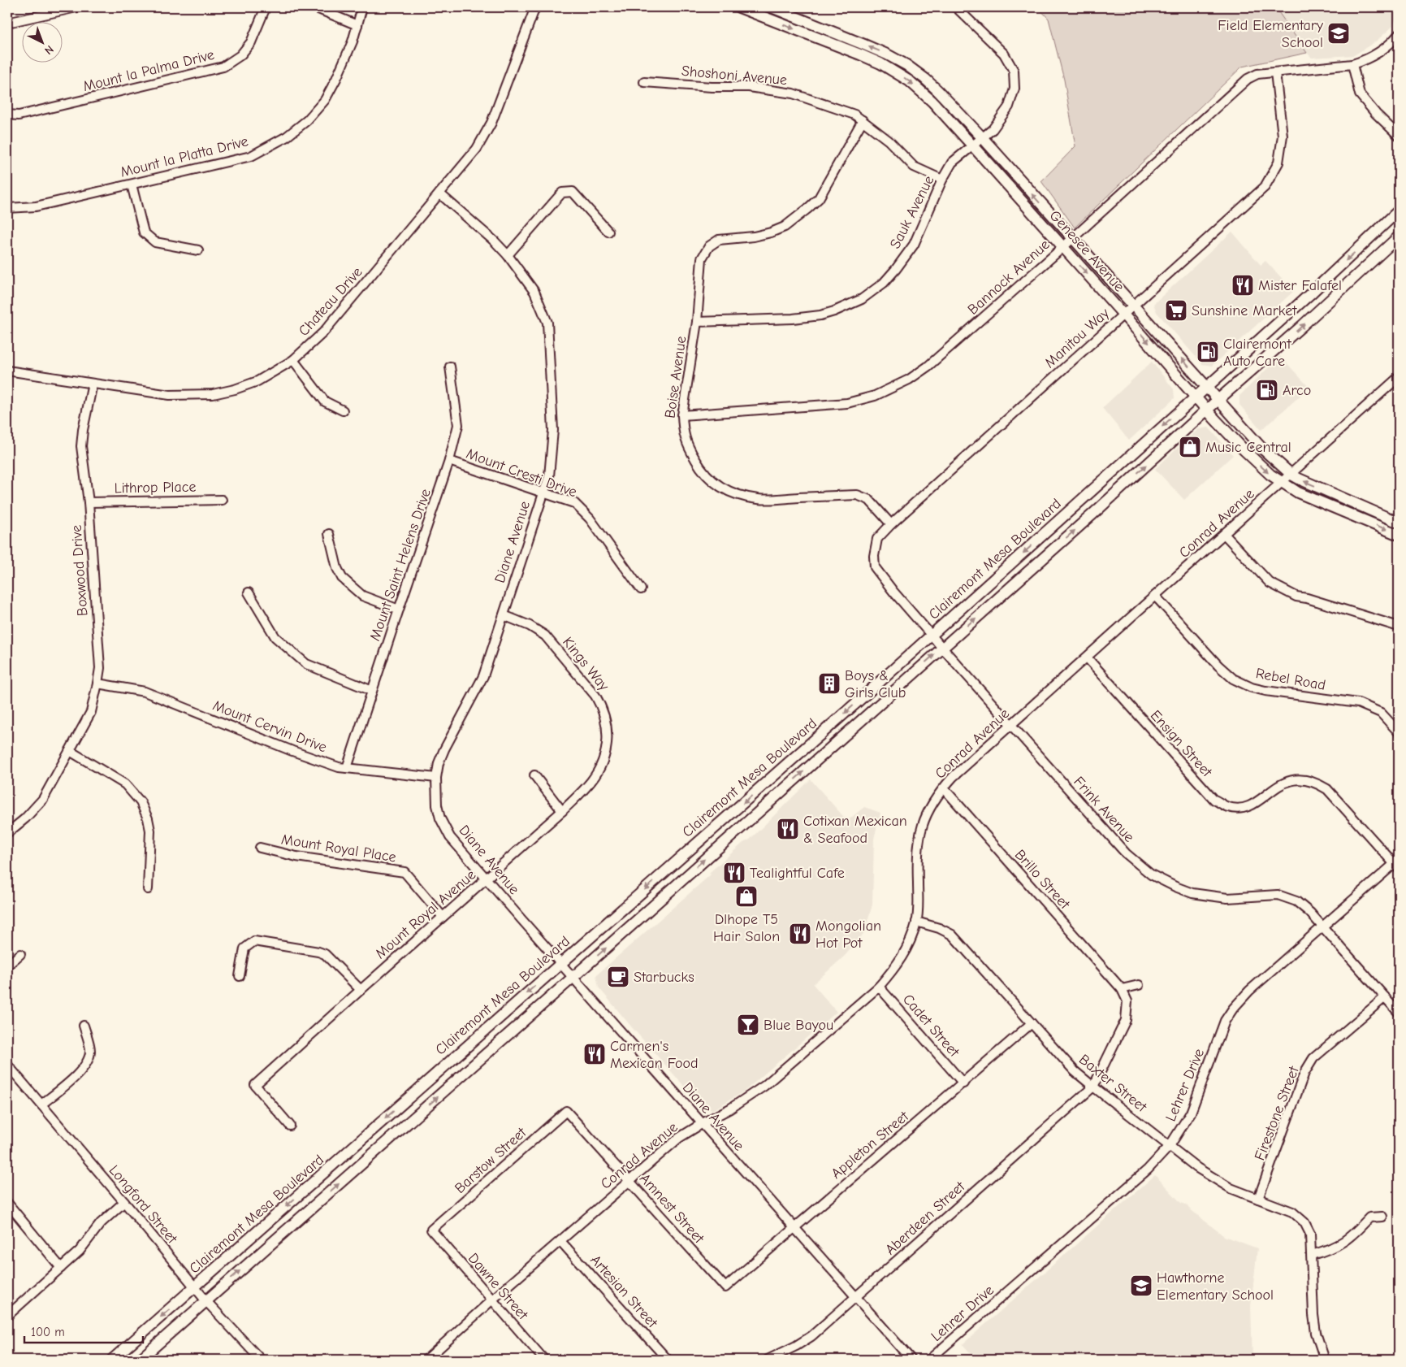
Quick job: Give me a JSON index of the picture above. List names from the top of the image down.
{
  "streets": {
    "main road": ["Genesee Avenue", "Clairemont Mesa Boulevard"],
    "street": [
      "Mount la Palma Drive",
      "Shoshoni Avenue",
      "Mount la Platta Drive",
      "Sauk Avenue",
      "Bannock Avenue",
      "Chateau Drive",
      "Manitou Way",
      "Boise Avenue",
      "Mount Cresti Drive",
      "Lithrop Place",
      "Conrad Avenue",
      "Diane Avenue",
      "Mount Saint Helens Drive",
      "Boxwood Drive",
      "Kings Way",
      "Rebel Road",
      "Mount Cervin Drive",
      "Ensign Street",
      "Frink Avenue",
      "Mount Royal Place",
      "Brillo Street",
      "Mount Royal Avenue",
      "Cadet Street",
      "Baxter Street",
      "Lehrer Drive",
      "Firestone Street",
      "Appleton Street",
      "Barstow Street",
      "Longford Street",
      "Amnest Street",
      "Aberdeen Street",
      "Dawne Street",
      "Artesian Street"
    ]
  },
  "crossings": [
    ["Shoshoni Avenue", "Sauk Avenue"],
    ["Shoshoni Avenue", "Boise Avenue"],
    ["Sauk Avenue", "Genesee Avenue"],
    ["Sauk Avenue", "Boise Avenue"],
    ["Genesee Avenue", "Bannock Avenue"],
    ["Genesee Avenue", "Manitou Way"],
    ["Genesee Avenue", "Conrad Avenue"],
    ["Genesee Avenue", "Clairemont Mesa Boulevard"],
    ["Bannock Avenue", "Manitou Way"],
    ["Bannock Avenue", "Boise Avenue"],
    ["Chateau Drive", "Diane Avenue"],
    ["Chateau Drive", "Boxwood Drive"],
    ["Manitou Way", "Boise Avenue"],
    ["Manitou Way", "Frink Avenue"],
    ["Boise Avenue", "Frink Avenue"],
    ["Mount Cresti Drive", "Diane Avenue"],
    ["Mount Cresti Drive", "Mount Saint Helens Drive"],
    ["Lithrop Place", "Boxwood Drive"],
    ["Conrad Avenue", "Diane Avenue"],
    ["Conrad Avenue", "Rebel Road"],
    ["Conrad Avenue", "Ensign Street"],
    ["Conrad Avenue", "Frink Avenue"],
    ["Conrad Avenue", "Brillo Street"],
    ["Conrad Avenue", "Cadet Street"],
    ["Conrad Avenue", "Baxter Street"],
    ["Conrad Avenue", "Amnest Street"],
    ["Conrad Avenue", "Dawne Street"],
    ["Conrad Avenue", "Artesian Street"],
    ["Diane Avenue", "Clairemont Mesa Boulevard"],
    ["Diane Avenue", "Kings Way"],
    ["Diane Avenue", "Mount Cervin Drive"],
    ["Diane Avenue", "Mount Royal Avenue"],
    ["Diane Avenue", "Appleton Street"],
    ["Diane Avenue", "Aberdeen Street"],
    ["Clairemont Mesa Boulevard", "Frink Avenue"],
    ["Clairemont Mesa Boulevard", "Longford Street"],
    ["Mount Saint Helens Drive", "Mount Cervin Drive"],
    ["Boxwood Drive", "Mount Cervin Drive"],
    ["Kings Way", "Mount Royal Avenue"],
    ["Ensign Street", "Lehrer Drive"],
    ["Frink Avenue", "Lehrer Drive"],
    ["Frink Avenue", "Firestone Street"],
    ["Mount Royal Place", "Mount Royal Avenue"],
    ["Brillo Street", "Baxter Street"],
    ["Brillo Street", "Aberdeen Street"],
    ["Cadet Street", "Appleton Street"],
    ["Baxter Street", "Lehrer Drive"],
    ["Baxter Street", "Firestone Street"],
    ["Baxter Street", "Appleton Street"],
    ["Baxter Street", "Aberdeen Street"],
    ["Appleton Street", "Amnest Street"],
    ["Barstow Street", "Amnest Street"],
    ["Barstow Street", "Dawne Street"]
  ],
  "places": {
    "school or university": ["Field Elementary School", "Hawthorne Elementary School"],
    "restaurant": [
      "Mister Falafel",
      "Cotixan Mexican & Seafood",
      "Tealightful Cafe",
      "Mongolian Hot Pot",
      "Carmen's Mexican Food"
    ],
    "supermarket": ["Sunshine Market"],
    "fuel station": ["Clairemont Auto Care", "Arco"],
    "shop": ["Music Central", "Dlhope T5 Hair Salon"],
    "building": ["Boys & Girls Club"],
    "cafe": ["Starbucks"],
    "bar": ["Blue Bayou"]
  },
  "scale_bar": "100 m",
  "north": "bottom right"
}
